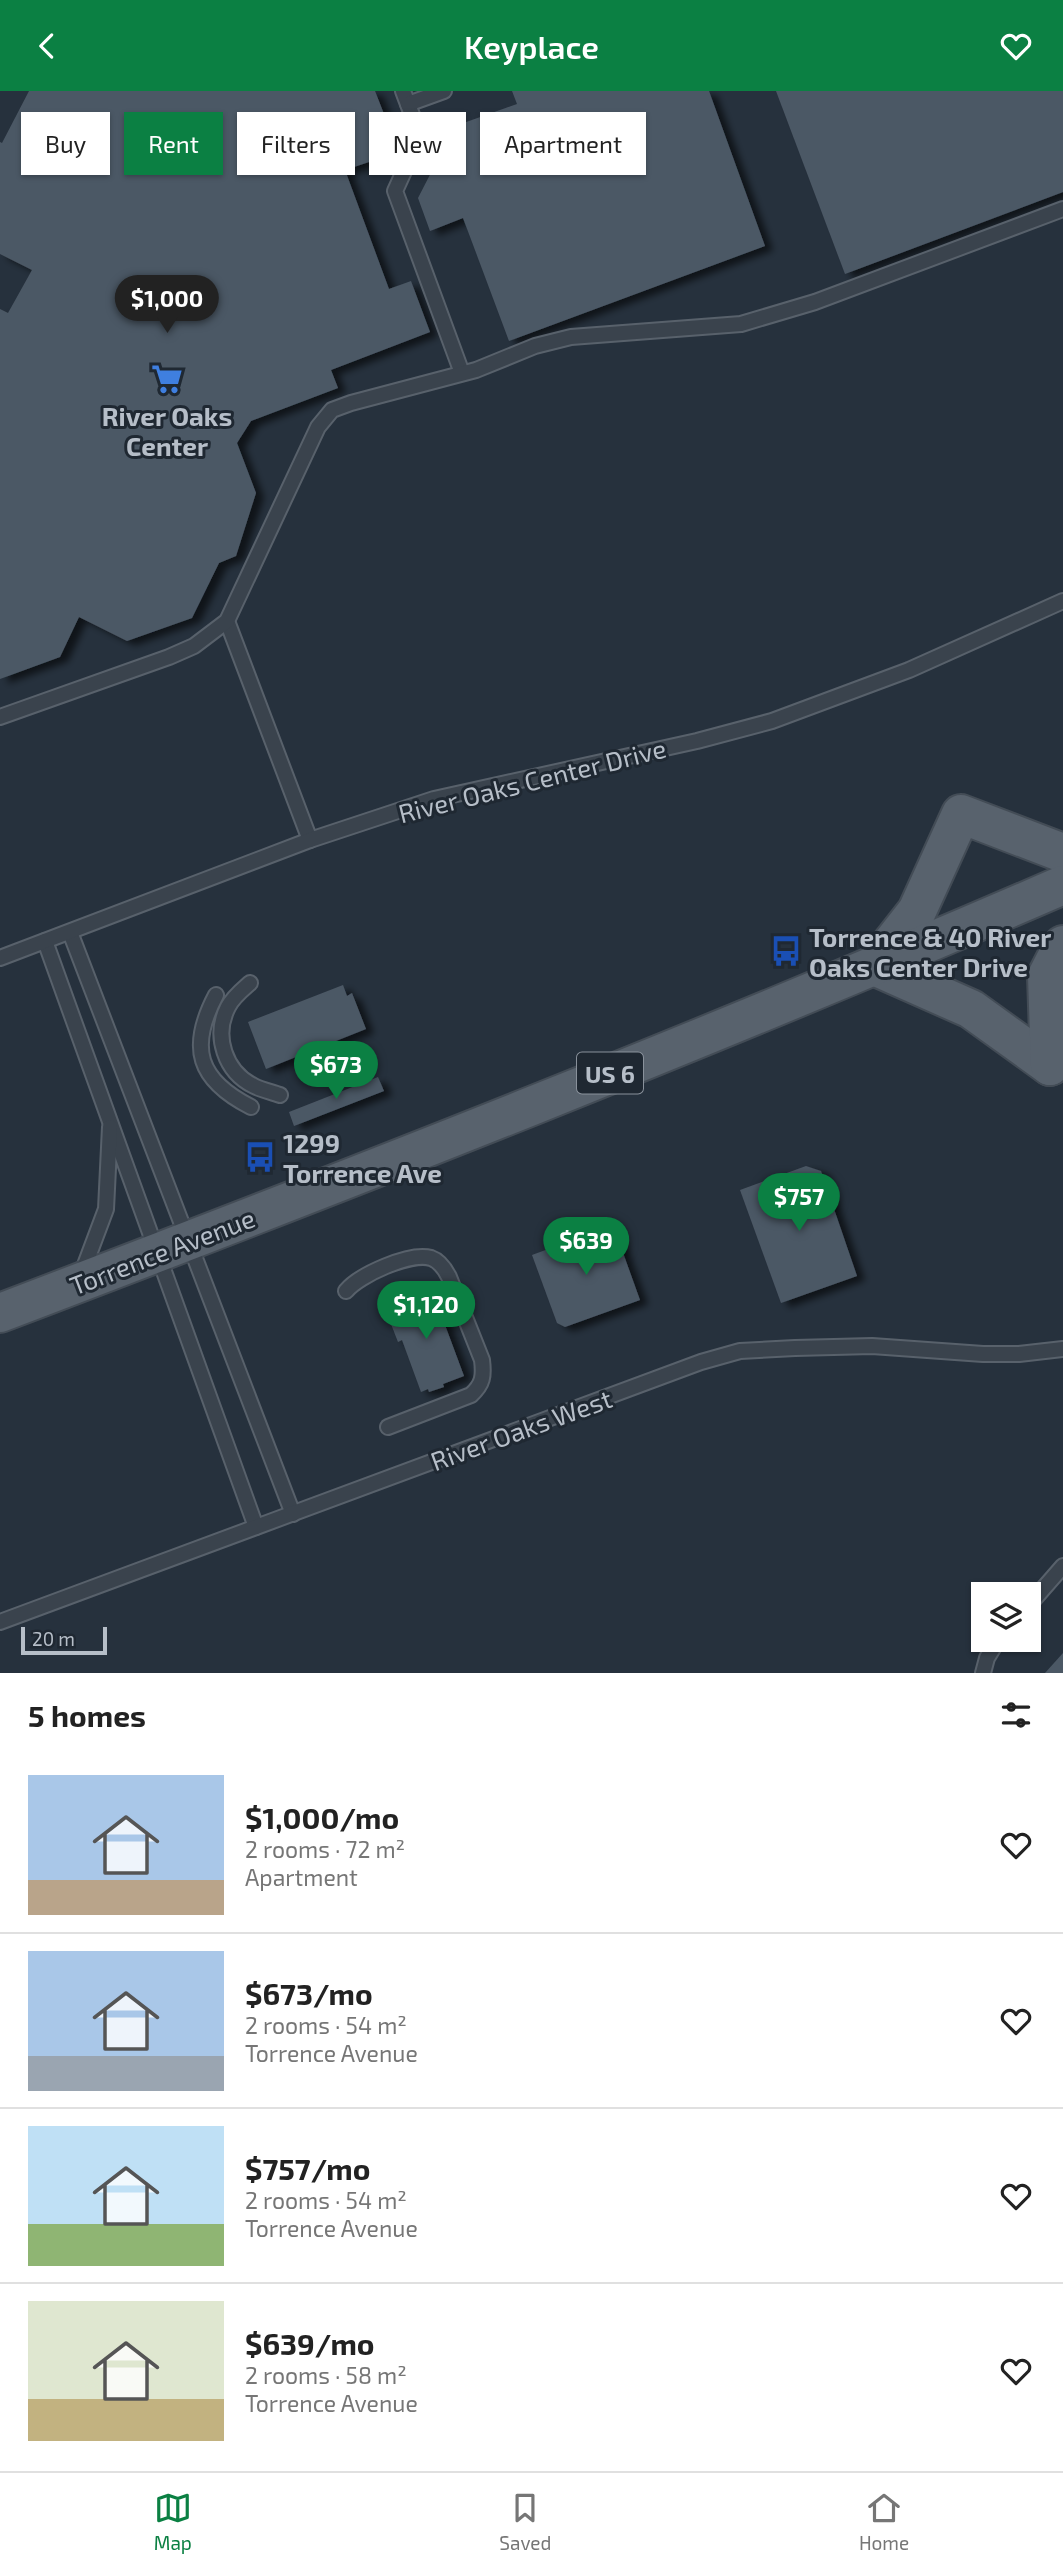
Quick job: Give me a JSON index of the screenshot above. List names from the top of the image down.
{
  "streets": {
    "main road": ["US 6", "Torrence Avenue"],
    "lane": ["River Oaks Center Drive", "River Oaks West"]
  },
  "places": {
    "supermarket": ["River Oaks Center"],
    "bus stop": ["Torrence & 40 River Oaks Center Drive", "1299 Torrence Ave"]
  },
  "scale_bar": "20 m",
  "page": {
    "header": "Keyplace",
    "chip": [
      "Buy",
      "Rent",
      "Filters",
      "New",
      "Apartment"
    ],
    "price": [
      "$1,000",
      "$673",
      "$757",
      "$639",
      "$1,120"
    ],
    "scale": "20 m",
    "heading": "5 homes",
    "list": [
      {
        "name": "$1,000/mo",
        "note": "2 rooms · 72 m² · Apartment"
      },
      {
        "name": "$673/mo",
        "note": "2 rooms · 54 m² · Torrence Avenue"
      },
      {
        "name": "$757/mo",
        "note": "2 rooms · 54 m² · Torrence Avenue"
      },
      {
        "name": "$639/mo",
        "note": "2 rooms · 58 m² · Torrence Avenue"
      }
    ],
    "tabs": ["Map", "Saved", "Home"]
  }
}
